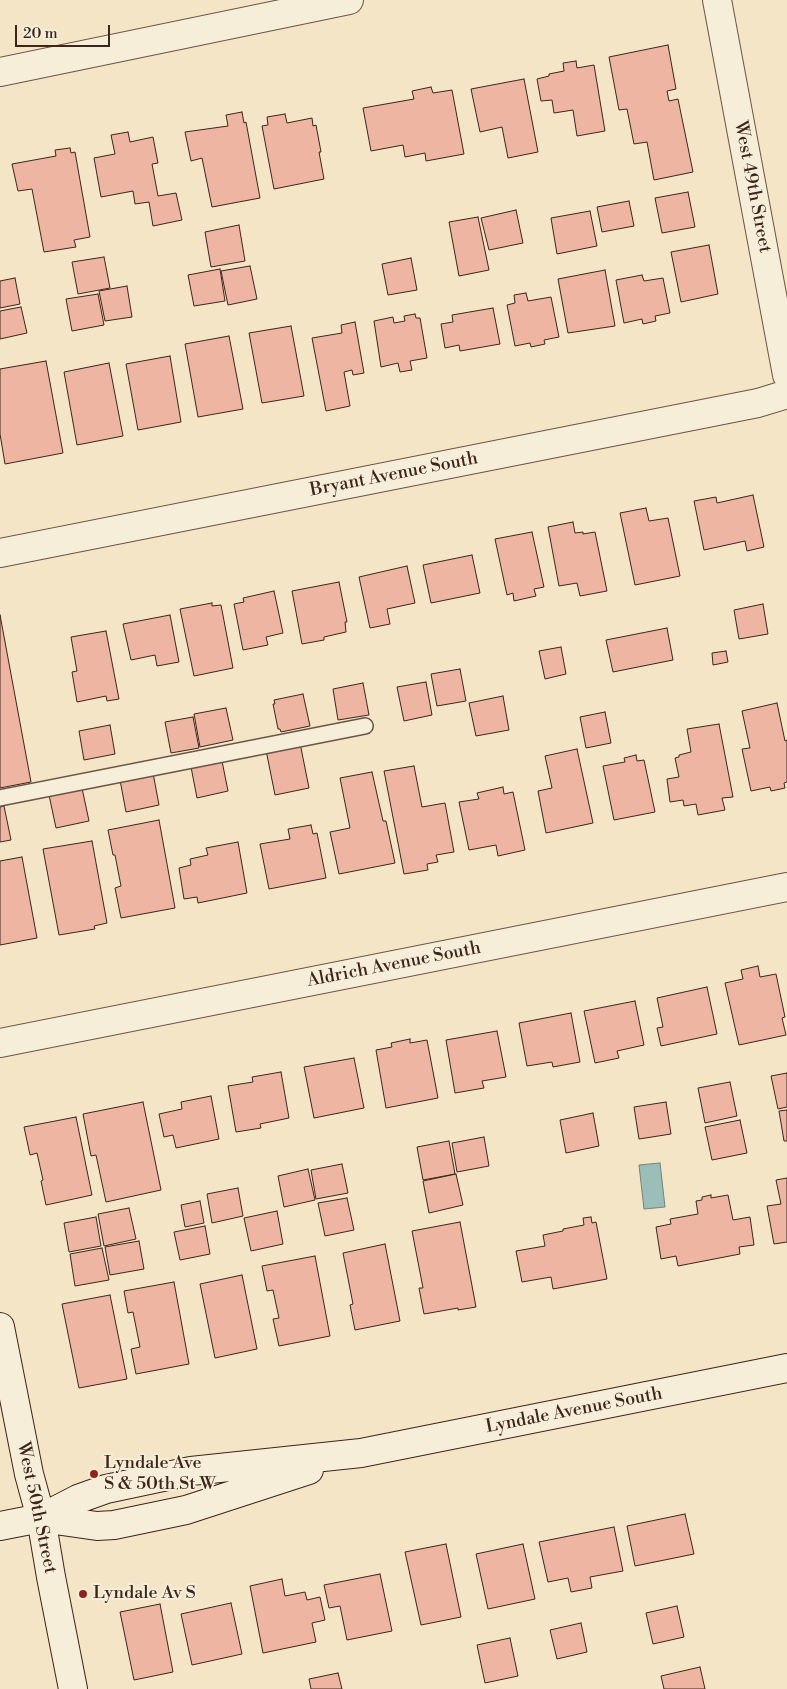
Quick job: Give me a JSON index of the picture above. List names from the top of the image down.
{
  "streets": {
    "street": [
      "West 49th Street",
      "Bryant Avenue South",
      "Aldrich Avenue South",
      "Lyndale Avenue South",
      "West 50th Street"
    ]
  },
  "crossings": [
    ["Lyndale Avenue South", "West 50th Street"]
  ],
  "places": ["Lyndale Ave S & 50th St W", "Lyndale Av S"],
  "scale_bar": "20 m"
}
